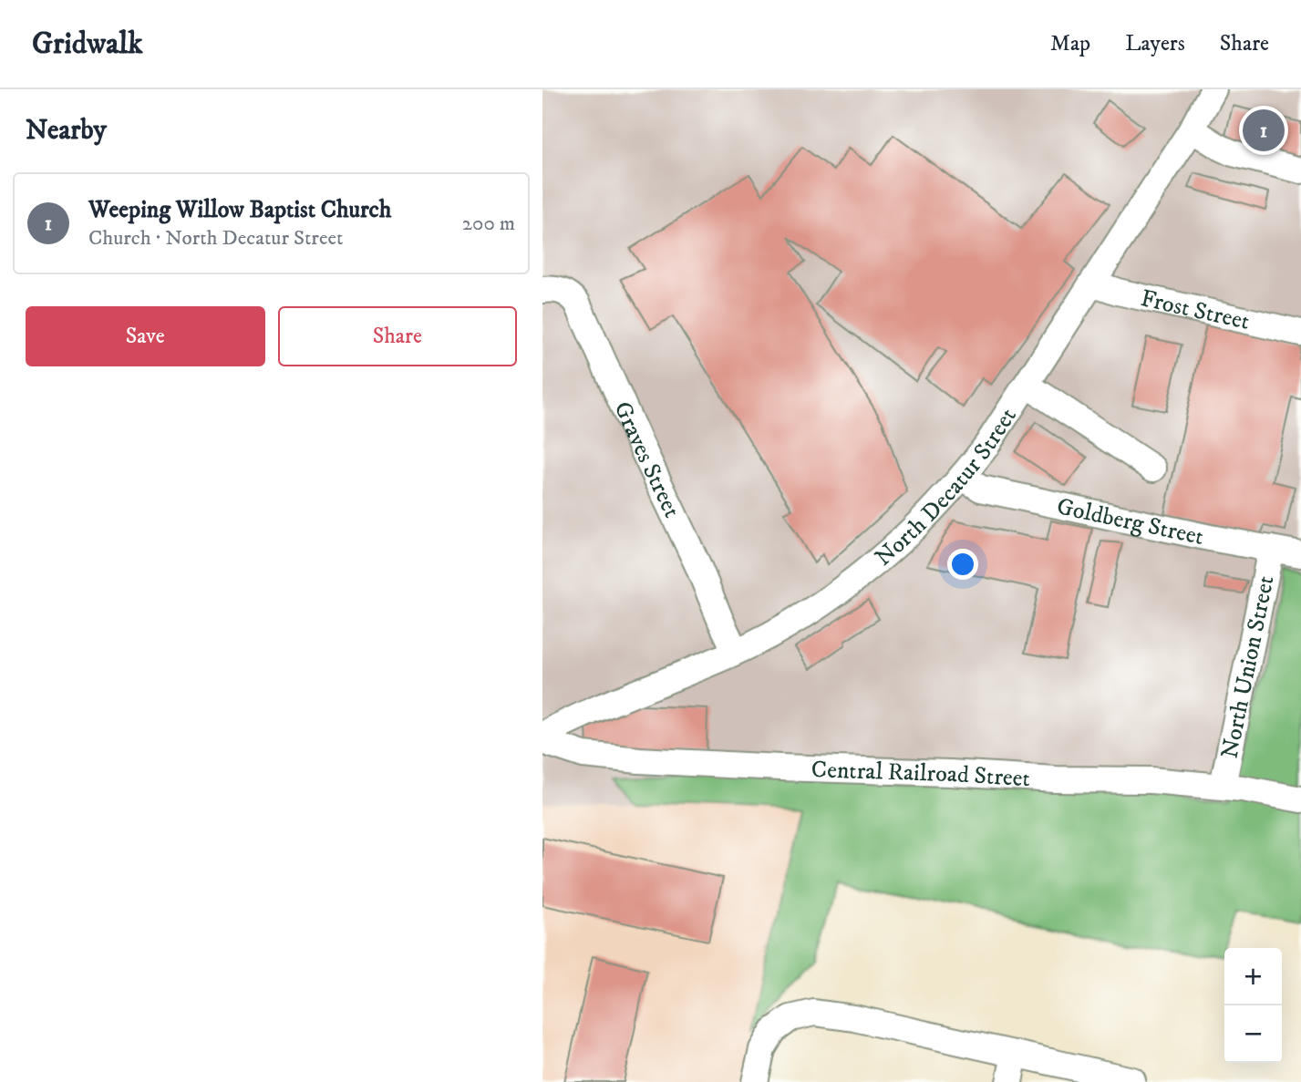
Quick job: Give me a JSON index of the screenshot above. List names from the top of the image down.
{
  "streets": {
    "street": [
      "Frost Street",
      "Graves Street",
      "North Decatur Street",
      "Goldberg Street",
      "North Union Street",
      "Central Railroad Street"
    ]
  },
  "crossings": [
    ["Frost Street", "North Decatur Street"],
    ["Graves Street", "North Decatur Street"],
    ["North Decatur Street", "Goldberg Street"],
    ["Goldberg Street", "North Union Street"],
    ["North Union Street", "Central Railroad Street"]
  ],
  "page": {
    "header": "Gridwalk",
    "nav": ["Map", "Layers", "Share"],
    "heading": "Nearby",
    "pins": "1",
    "list": [
      {
        "mark": "1",
        "name": "Weeping Willow Baptist Church",
        "note": "Church · North Decatur Street",
        "value": "200 m"
      }
    ],
    "buttons": ["Save", "Share"],
    "map_buttons": ["+", "−"]
  }
}
